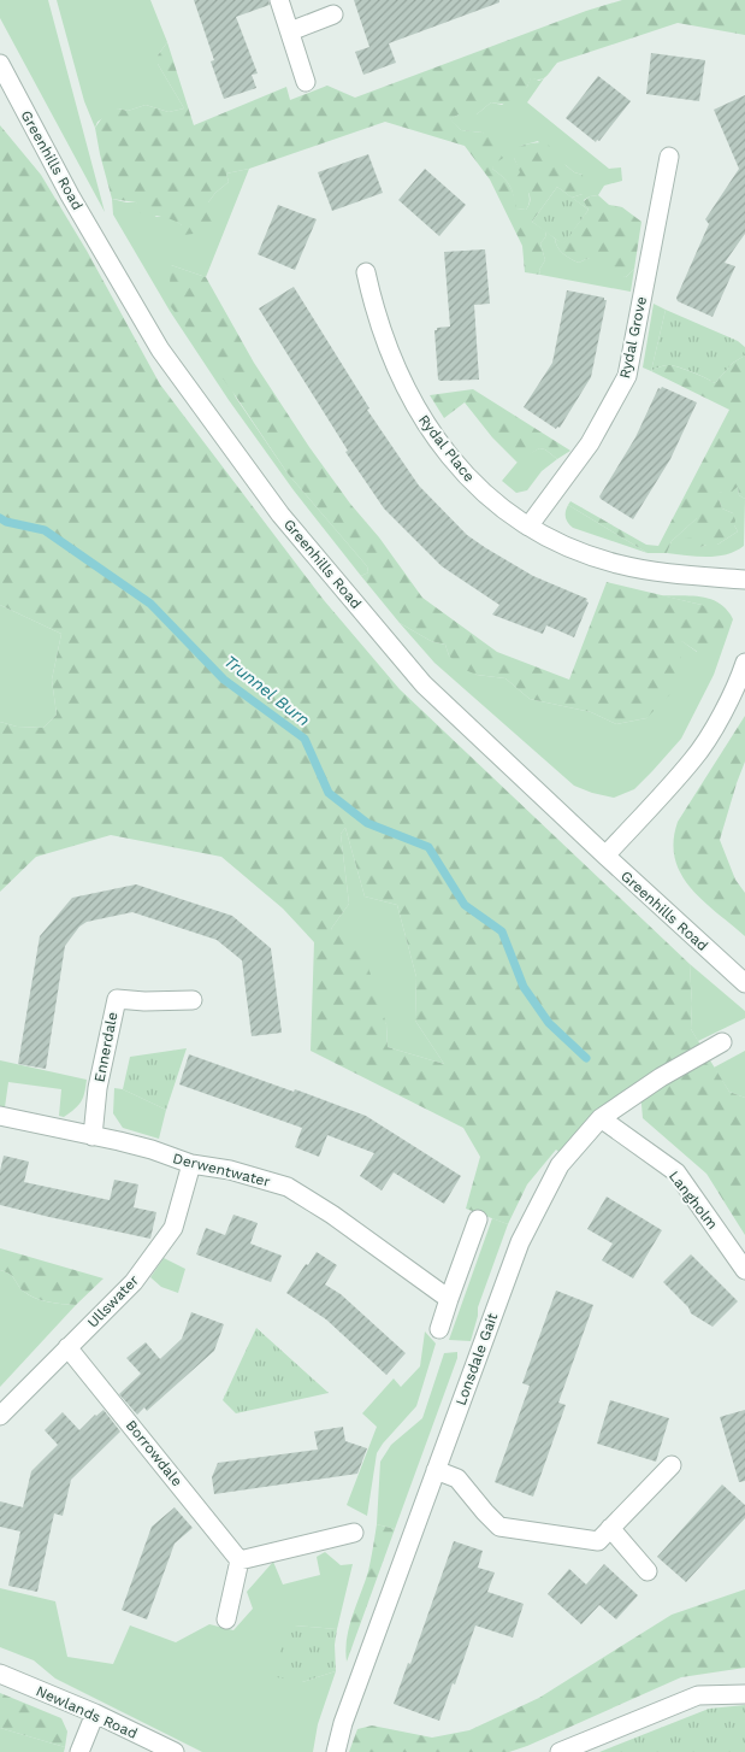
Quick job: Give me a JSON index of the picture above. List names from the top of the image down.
{
  "streets": {
    "street": [
      "Greenhills Road",
      "Rydal Grove",
      "Rydal Place",
      "Ennerdale",
      "Derwentwater",
      "Langholm",
      "Ullswater",
      "Lonsdale Gait",
      "Borrowdale",
      "Newlands Road"
    ]
  },
  "crossings": [
    ["Rydal Grove", "Rydal Place"],
    ["Ennerdale", "Derwentwater"],
    ["Derwentwater", "Ullswater"],
    ["Langholm", "Lonsdale Gait"],
    ["Ullswater", "Borrowdale"]
  ],
  "water": ["Trunnel Burn"]
}
